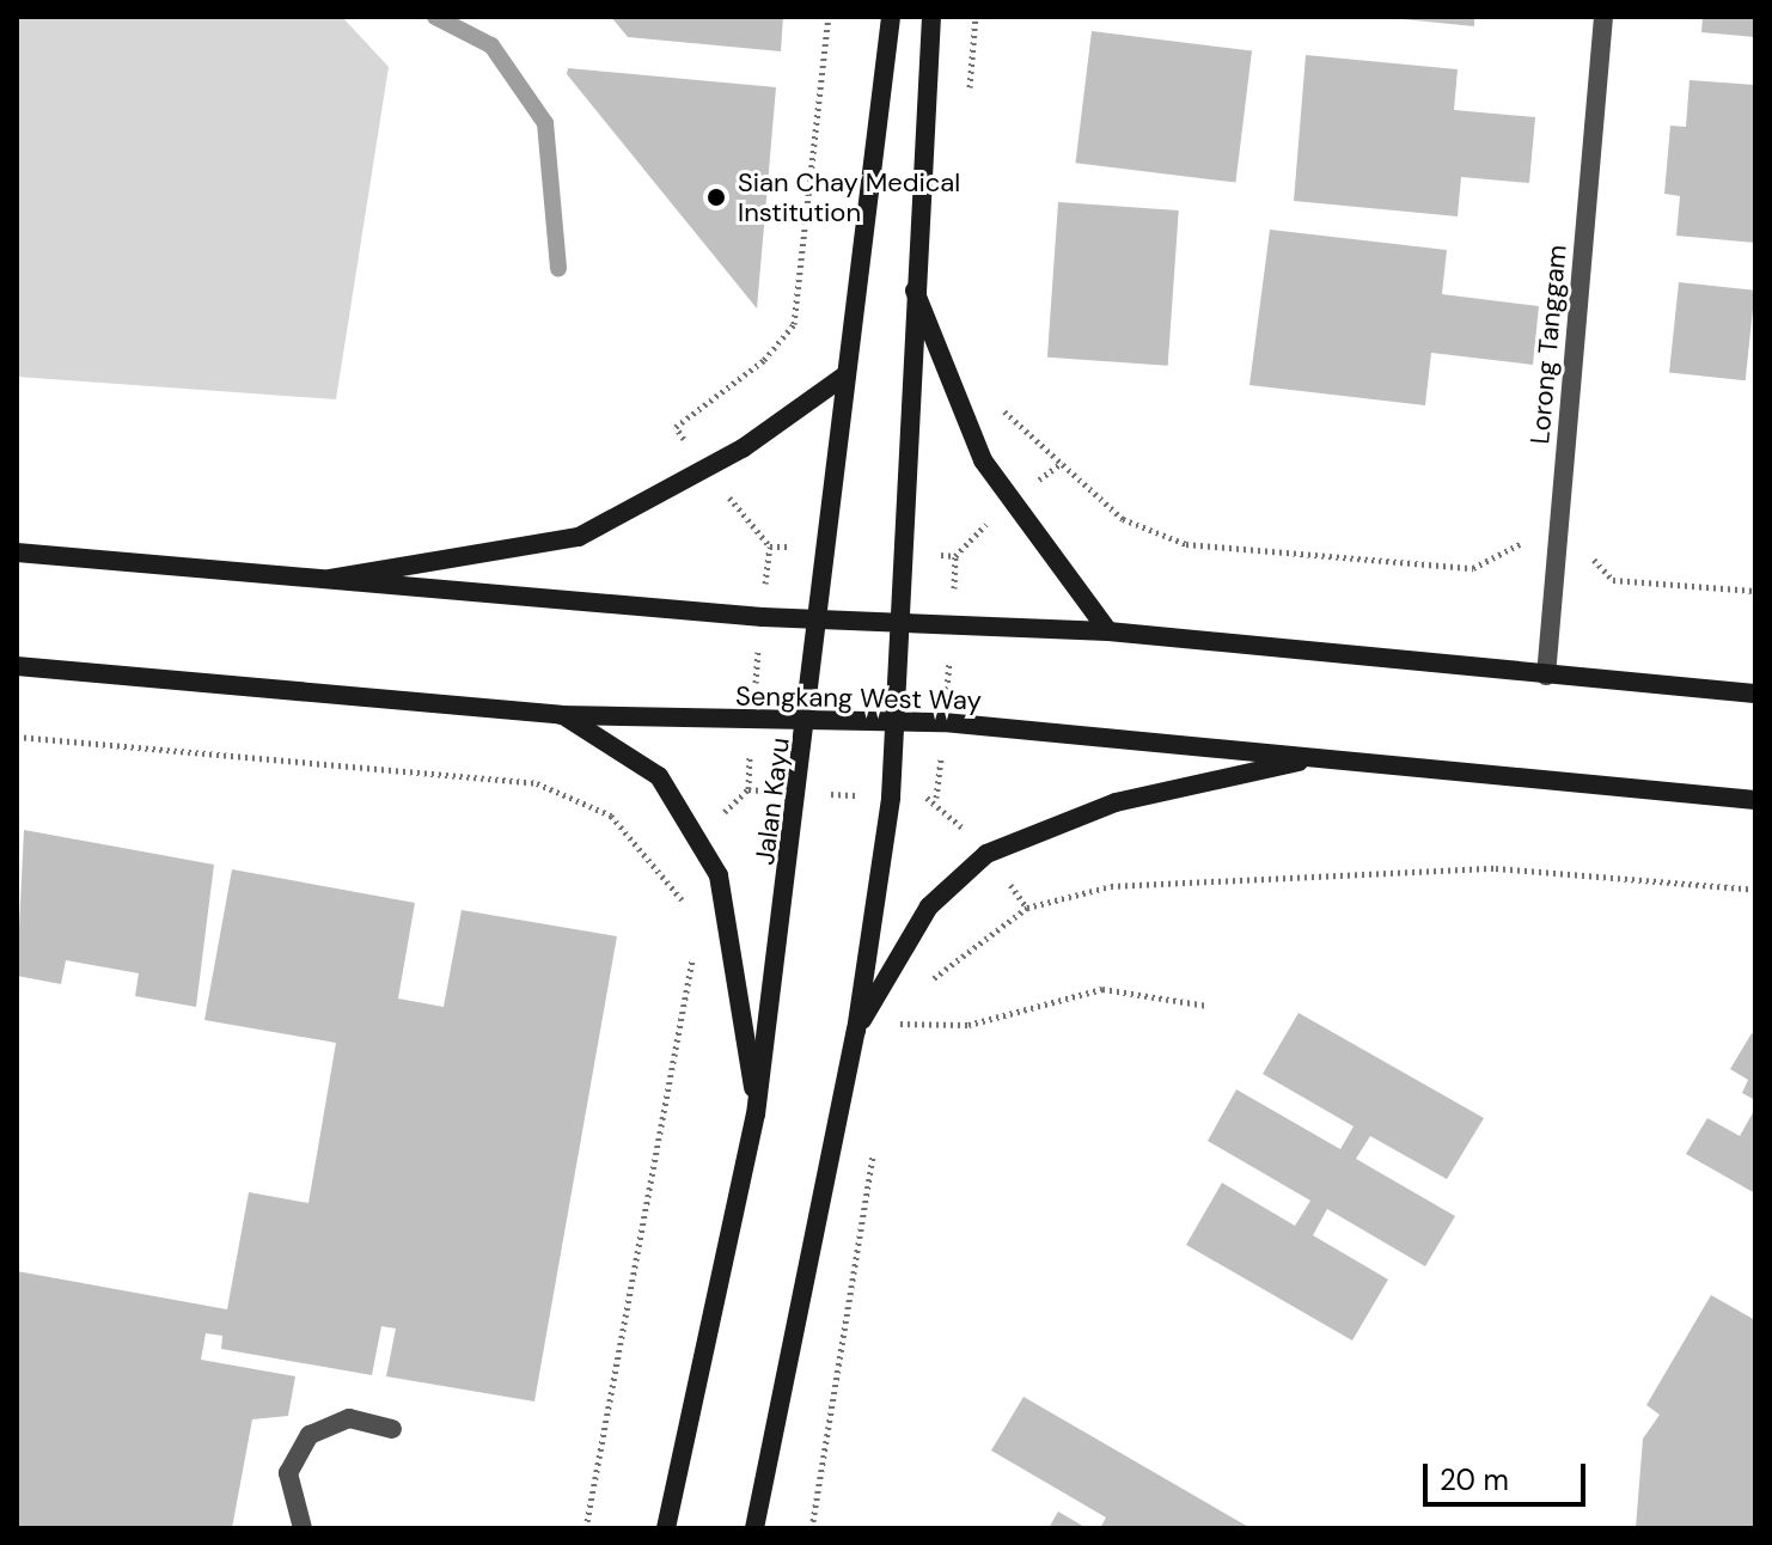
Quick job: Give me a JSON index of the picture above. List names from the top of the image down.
{
  "streets": {
    "main road": ["Sengkang West Way", "Jalan Kayu"],
    "street": ["Lorong Tanggam"]
  },
  "crossings": [
    ["Sengkang West Way", "Jalan Kayu"]
  ],
  "places": ["Sian Chay Medical Institution"],
  "scale_bar": "20 m"
}
